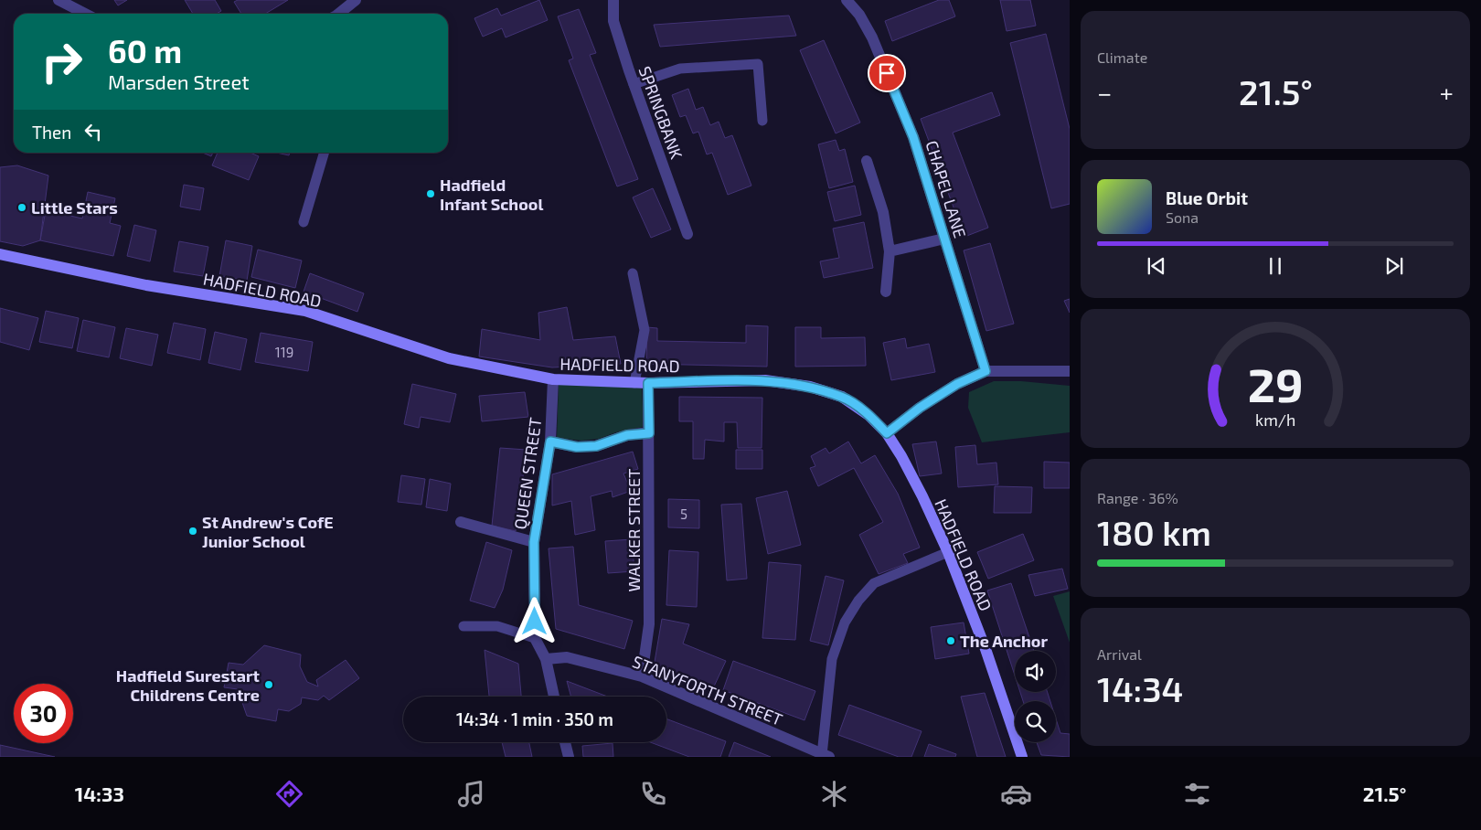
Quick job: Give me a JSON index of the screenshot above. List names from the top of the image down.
{
  "streets": {
    "street": [
      "SPRINGBANK",
      "CHAPEL LANE",
      "HADFIELD ROAD",
      "QUEEN STREET",
      "WALKER STREET",
      "STANYFORTH STREET"
    ]
  },
  "crossings": [
    ["HADFIELD ROAD", "QUEEN STREET"],
    ["HADFIELD ROAD", "WALKER STREET"],
    ["QUEEN STREET", "STANYFORTH STREET"],
    ["WALKER STREET", "STANYFORTH STREET"]
  ],
  "places": [
    "Hadfield Infant School",
    "Little Stars",
    "St Andrew's CofE Junior School",
    "The Anchor",
    "Hadfield Surestart Childrens Centre"
  ],
  "house_numbers": ["119", "5"],
  "page": {
    "tile": [
      "Climate",
      ["Range · 36%", "180 km"],
      ["Arrival", "14:34"]
    ],
    "turn": ["60 m", "Marsden Street"],
    "heat": ["−", "21.5°", "+"],
    "then": "Then",
    "song": ["Blue Orbit", "Sona"],
    "limit": "30",
    "trip": "14:34 · 1 min · 350 m",
    "tabs": ["14:33", "21.5°"],
    "gauge": ["29", "km/h"]
  }
}
